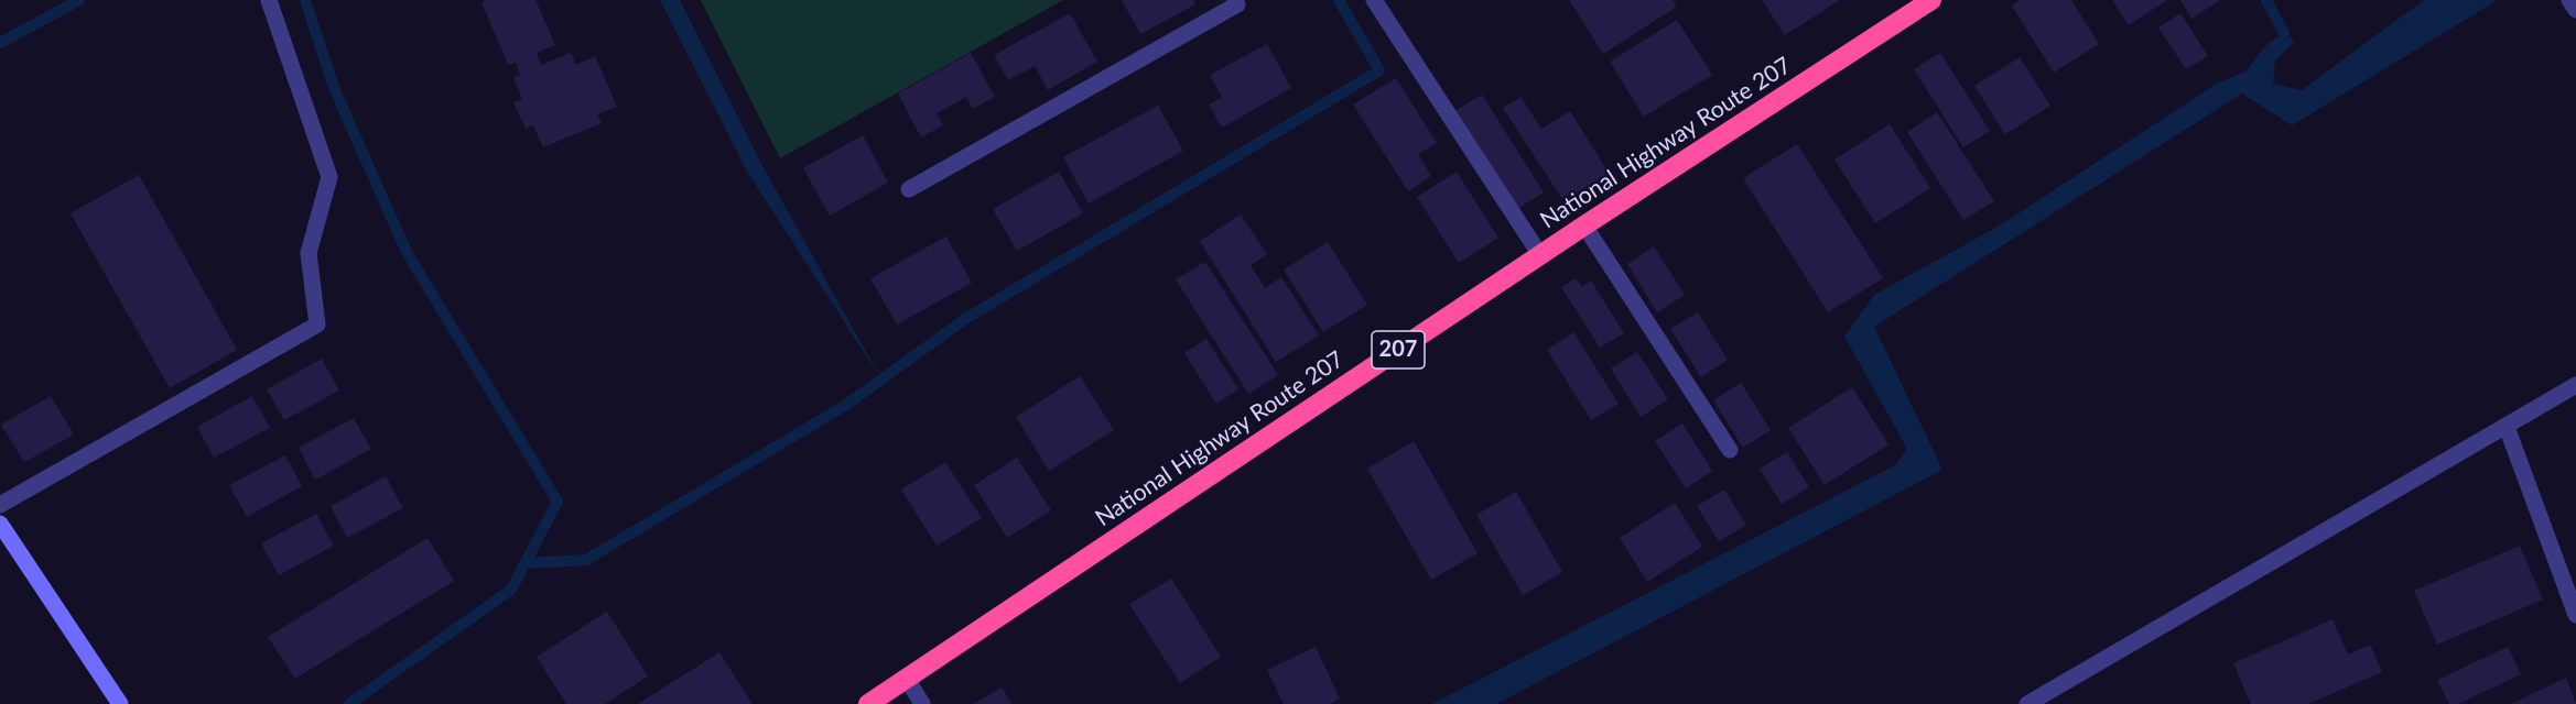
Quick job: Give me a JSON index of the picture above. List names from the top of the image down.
{
  "streets": {
    "highway": ["National Highway Route 207", "207"]
  }
}
